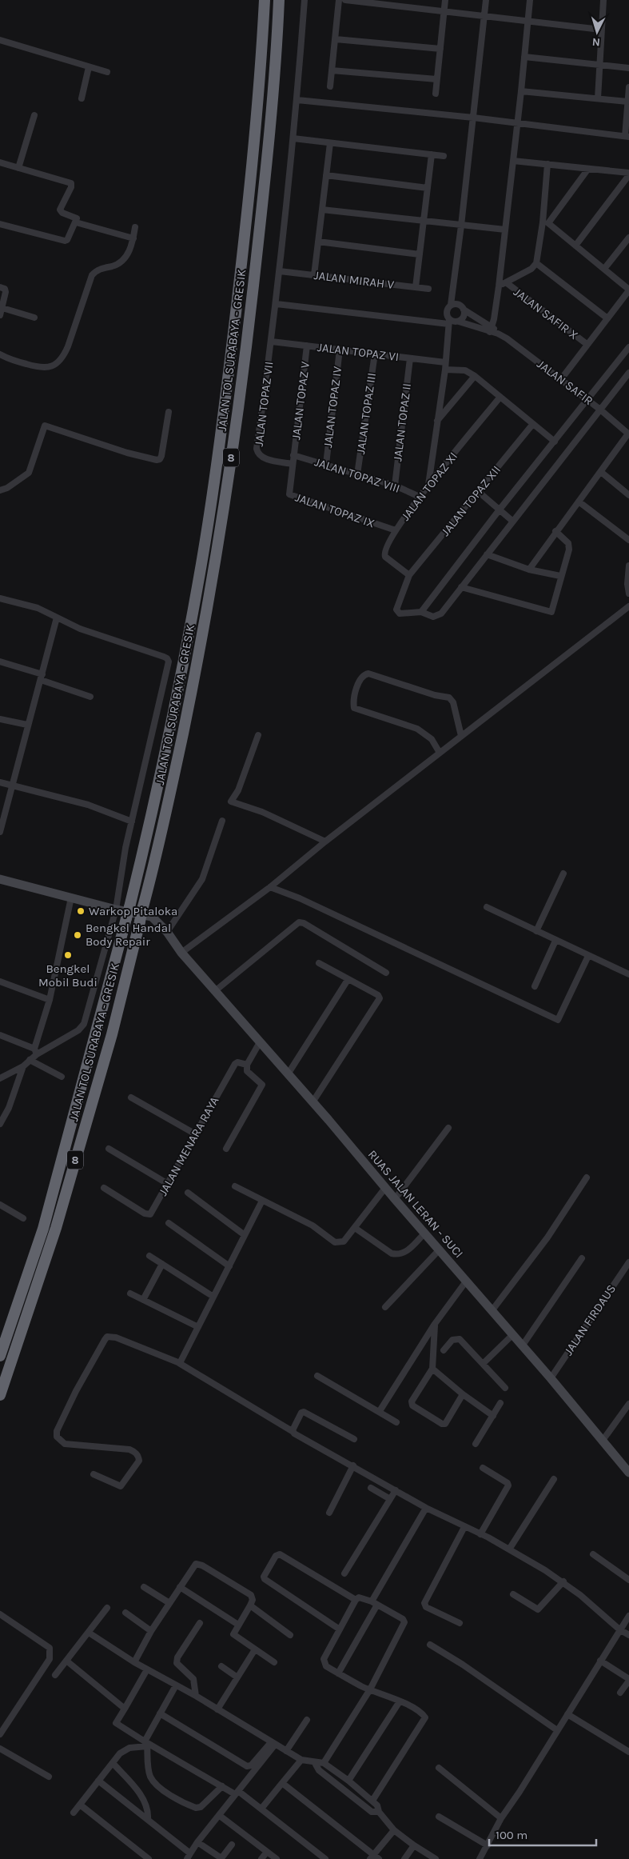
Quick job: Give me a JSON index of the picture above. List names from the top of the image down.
{
  "streets": {
    "highway": ["JALAN TOL SURABAYA - GRESIK", "8"],
    "main road": ["RUAS JALAN LERAN - SUCI"],
    "street": [
      "JALAN MIRAH V",
      "JALAN SAFIR X",
      "JALAN TOPAZ VI",
      "JALAN SAFIR",
      "JALAN TOPAZ V",
      "JALAN TOPAZ VII",
      "JALAN TOPAZ IV",
      "JALAN TOPAZ III",
      "JALAN TOPAZ II",
      "JALAN TOPAZ VIII",
      "JALAN TOPAZ XI",
      "JALAN TOPAZ XII",
      "JALAN TOPAZ IX",
      "JALAN MENARA RAYA",
      "JALAN FIRDAUS"
    ]
  },
  "crossings": [
    ["JALAN MIRAH V", "JALAN TOPAZ VII"],
    ["JALAN TOPAZ VI", "JALAN TOPAZ V"],
    ["JALAN TOPAZ VI", "JALAN TOPAZ VII"],
    ["JALAN TOPAZ VI", "JALAN TOPAZ IV"],
    ["JALAN TOPAZ VI", "JALAN TOPAZ III"],
    ["JALAN TOPAZ VI", "JALAN TOPAZ II"],
    ["JALAN TOPAZ V", "JALAN TOPAZ VIII"],
    ["JALAN TOPAZ V", "JALAN TOPAZ IX"],
    ["JALAN TOPAZ VII", "JALAN TOPAZ IX"],
    ["JALAN TOPAZ IV", "JALAN TOPAZ VIII"],
    ["JALAN TOPAZ III", "JALAN TOPAZ VIII"],
    ["JALAN TOPAZ II", "JALAN TOPAZ VIII"],
    ["JALAN TOPAZ VIII", "JALAN TOPAZ XI"],
    ["JALAN TOPAZ VIII", "JALAN TOPAZ IX"],
    ["JALAN TOPAZ XI", "JALAN TOPAZ XII"],
    ["JALAN TOPAZ XI", "JALAN TOPAZ IX"],
    ["RUAS JALAN LERAN - SUCI", "JALAN FIRDAUS"]
  ],
  "places": ["Warkop Pitaloka", "Bengkel Handal Body Repair", "Bengkel Mobil Budi"],
  "scale_bar": "100 m",
  "north": "bottom"
}
